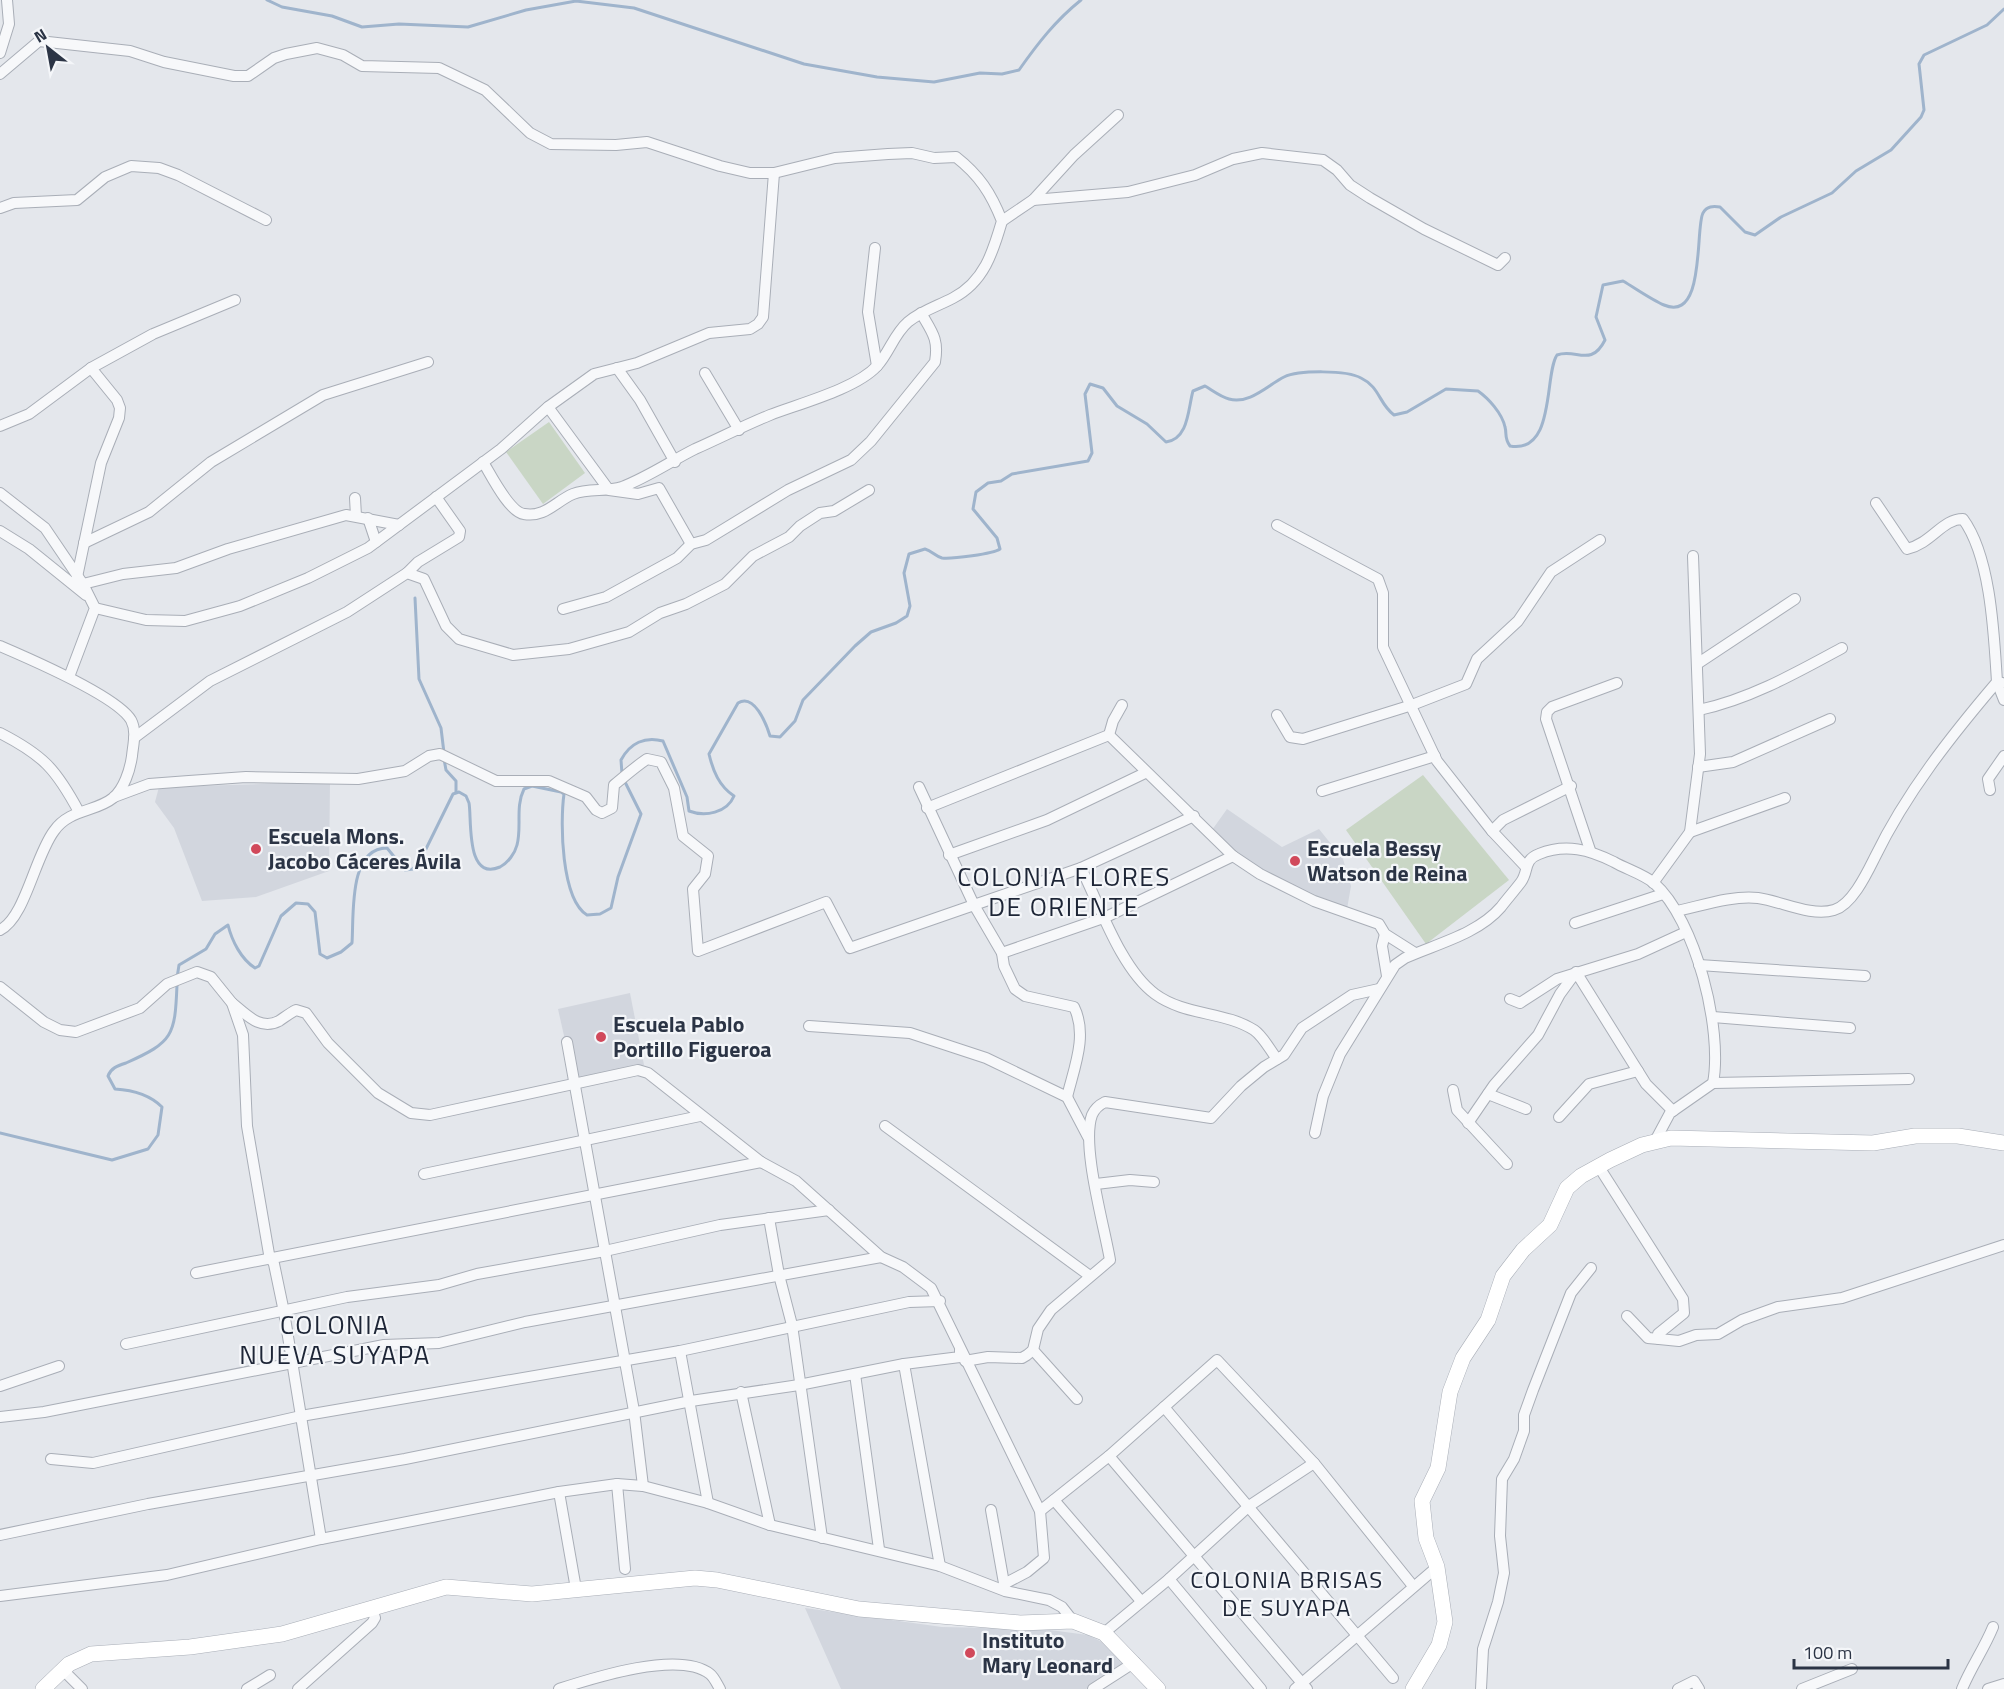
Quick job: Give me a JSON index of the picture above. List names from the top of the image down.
{
  "districts": ["COLONIA FLORES DE ORIENTE", "COLONIA NUEVA SUYAPA", "COLONIA BRISAS DE SUYAPA"],
  "places": [
    "Escuela Mons. Jacobo Cáceres Ávila",
    "Escuela Bessy Watson de Reina",
    "Escuela Pablo Portillo Figueroa",
    "Instituto Mary Leonard"
  ],
  "scale_bar": "100 m",
  "north": "top left"
}
